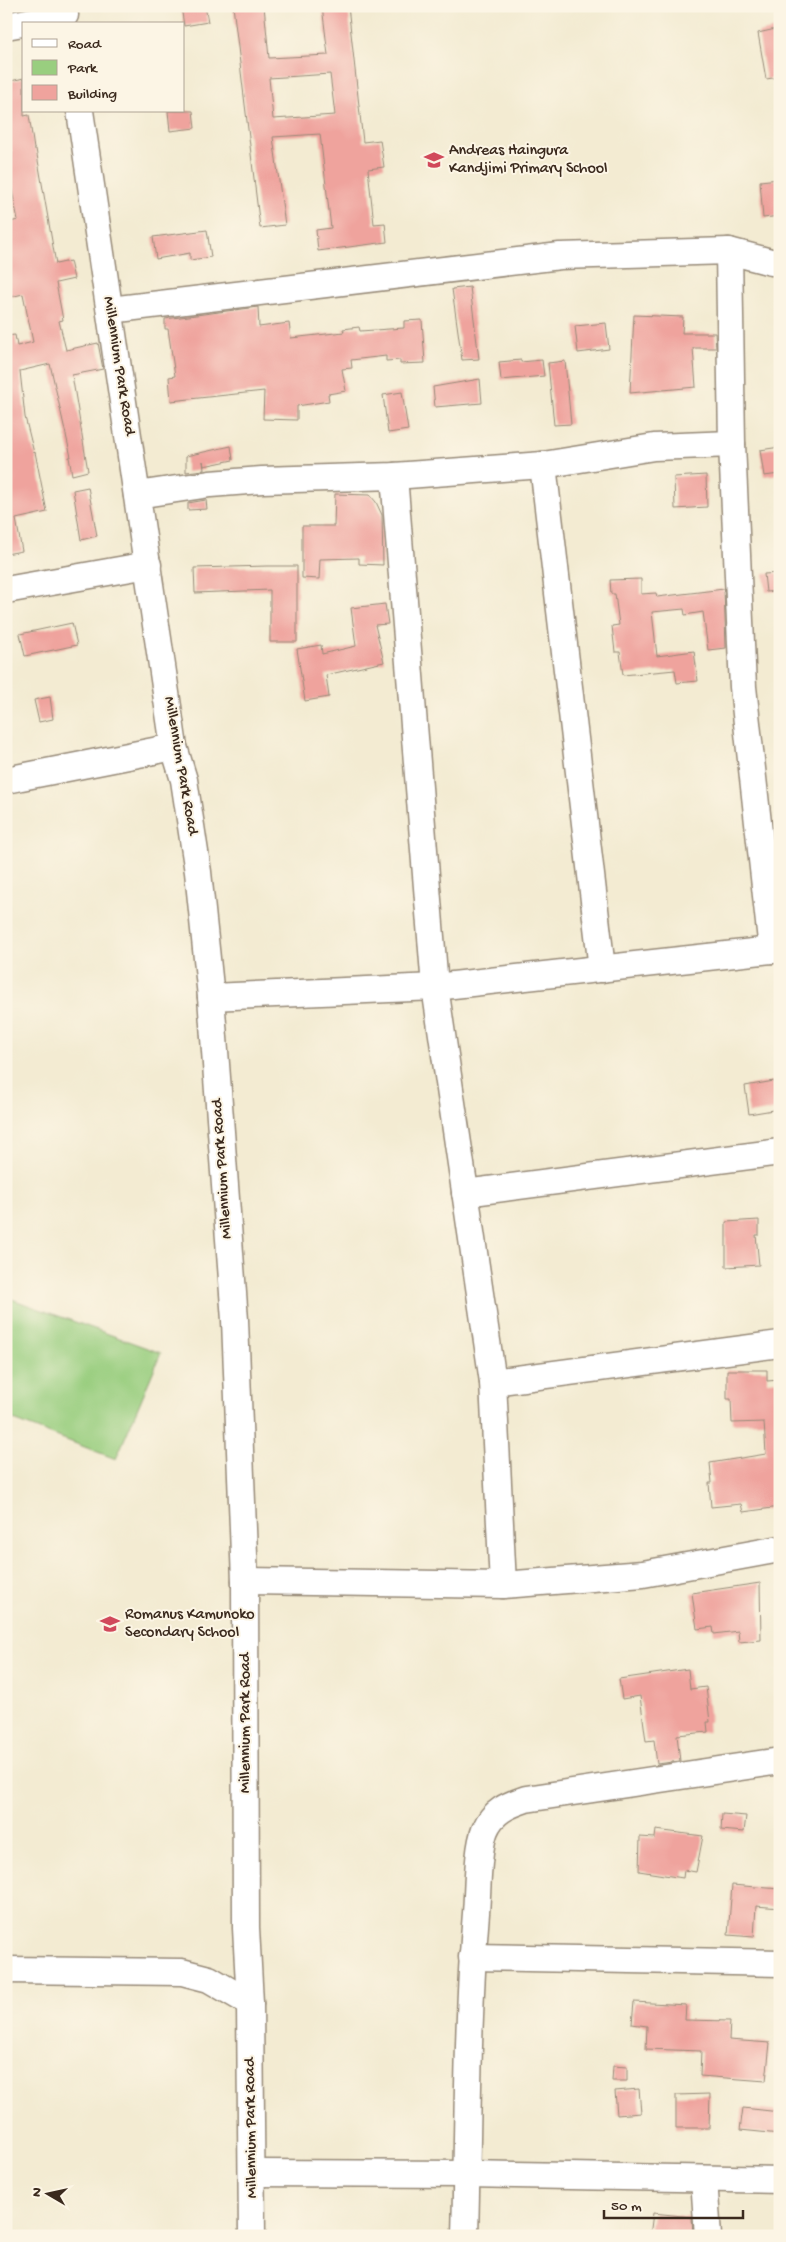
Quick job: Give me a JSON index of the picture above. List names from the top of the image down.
{
  "streets": {
    "street": ["Millennium Park Road"]
  },
  "places": {
    "school or university": ["Andreas Haingura Kandjimi Primary School", "Romanus Kamunoko Secondary School"]
  },
  "legend": ["Road", "Park", "Building"],
  "scale_bar": "50 m",
  "north": "left"
}
